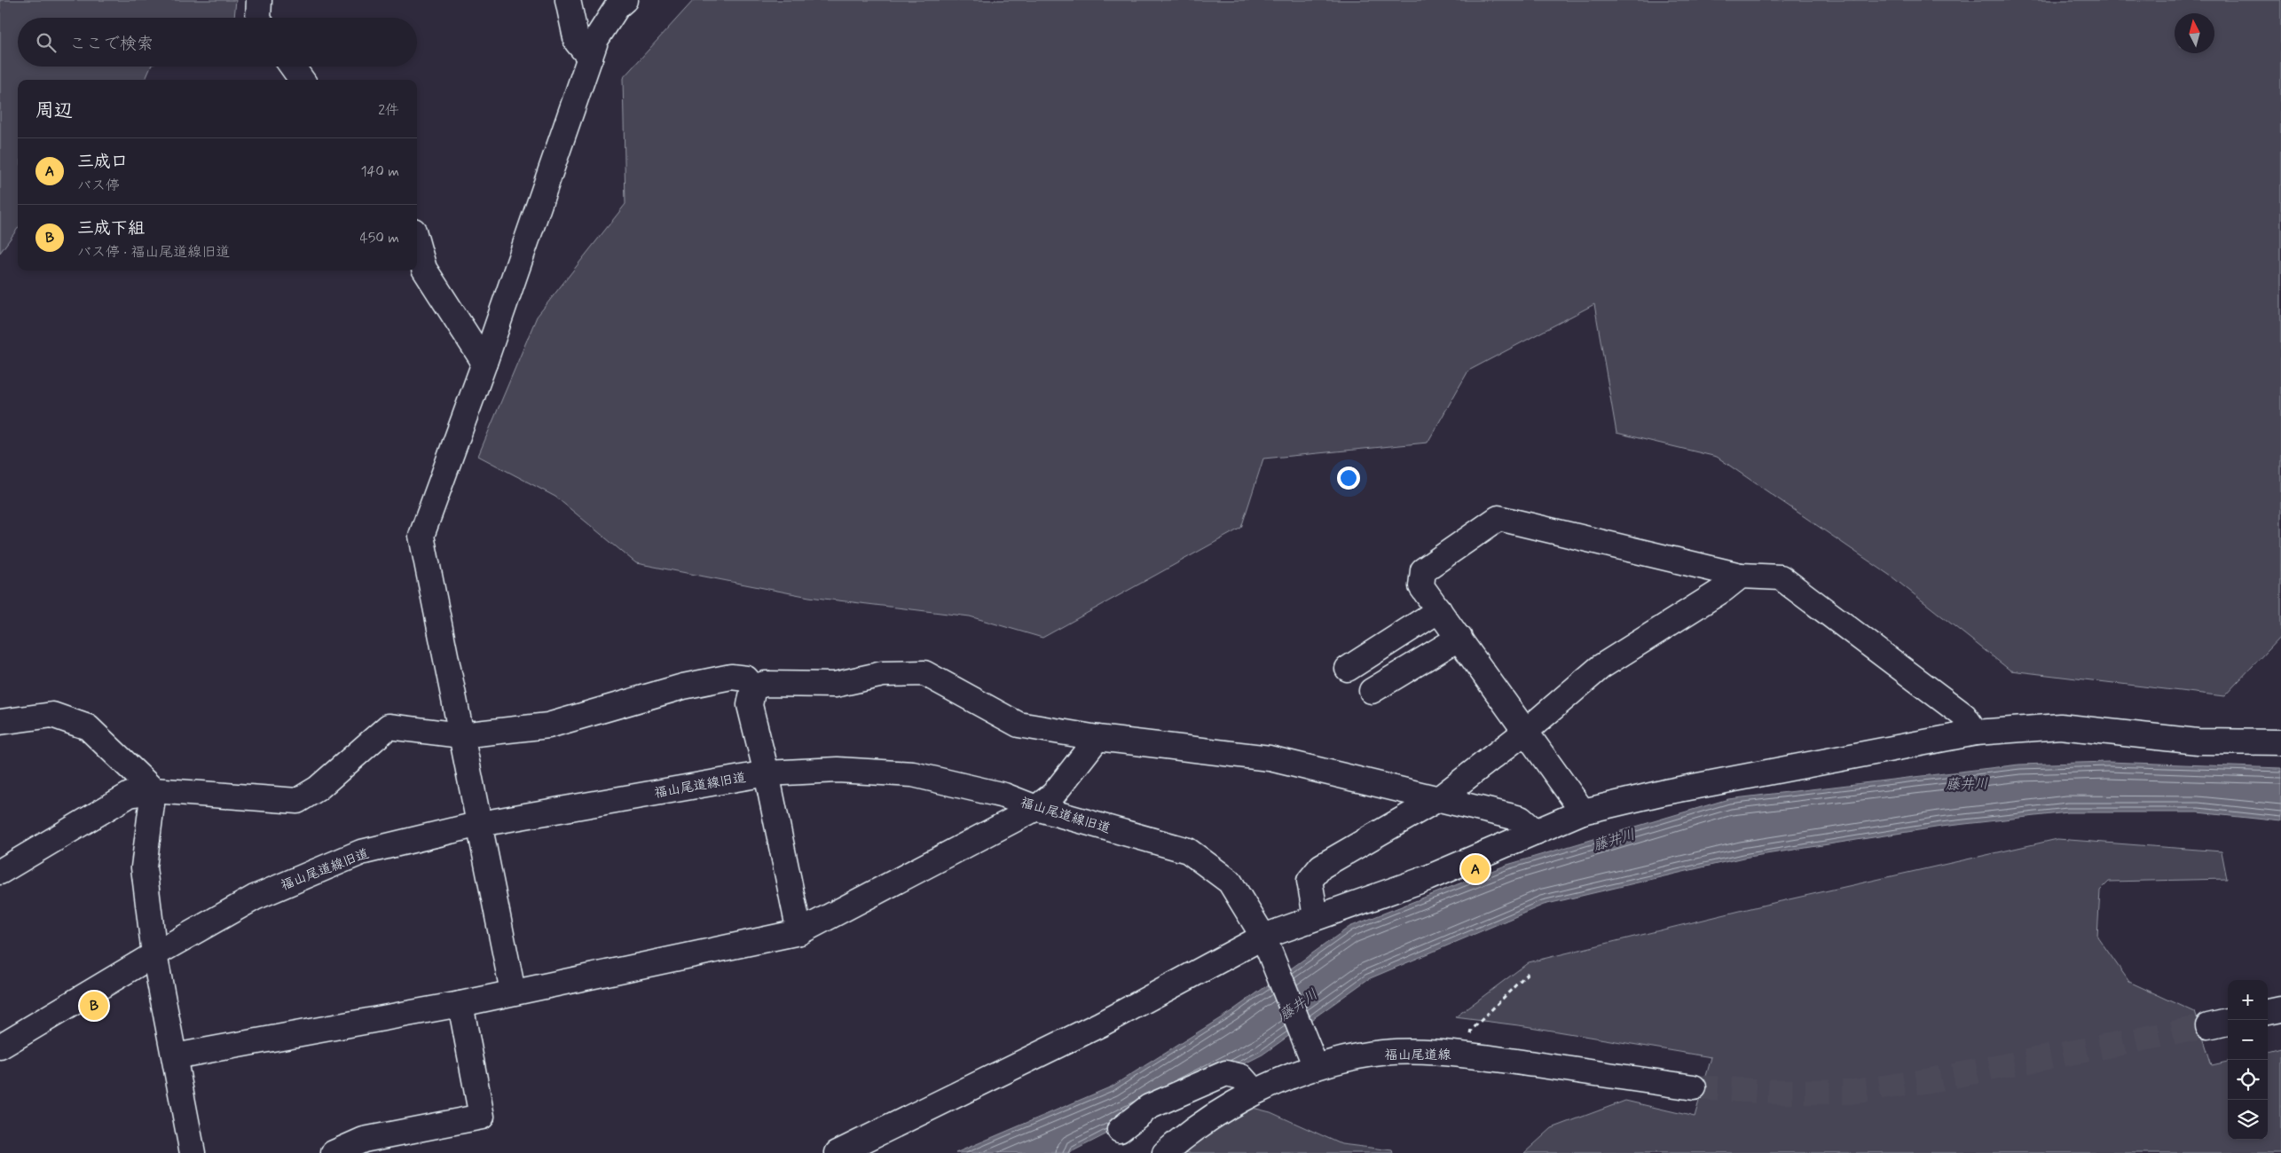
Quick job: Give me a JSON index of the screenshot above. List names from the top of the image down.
{
  "streets": {
    "street": ["福山尾道線旧道", "福山尾道線"]
  },
  "crossings": [
    ["福山尾道線旧道", "福山尾道線"]
  ],
  "water": ["藤井川"],
  "north": "top",
  "page": {
    "search": "ここで検索",
    "heading": ["周辺", "2件"],
    "list": [
      {
        "mark": "A",
        "name": "三成口",
        "note": "バス停",
        "value": "140 m"
      },
      {
        "mark": "B",
        "name": "三成下組",
        "note": "バス停 · 福山尾道線旧道",
        "value": "450 m"
      }
    ],
    "pins": ["A", "B"],
    "map_buttons": ["+", "−"]
  }
}
